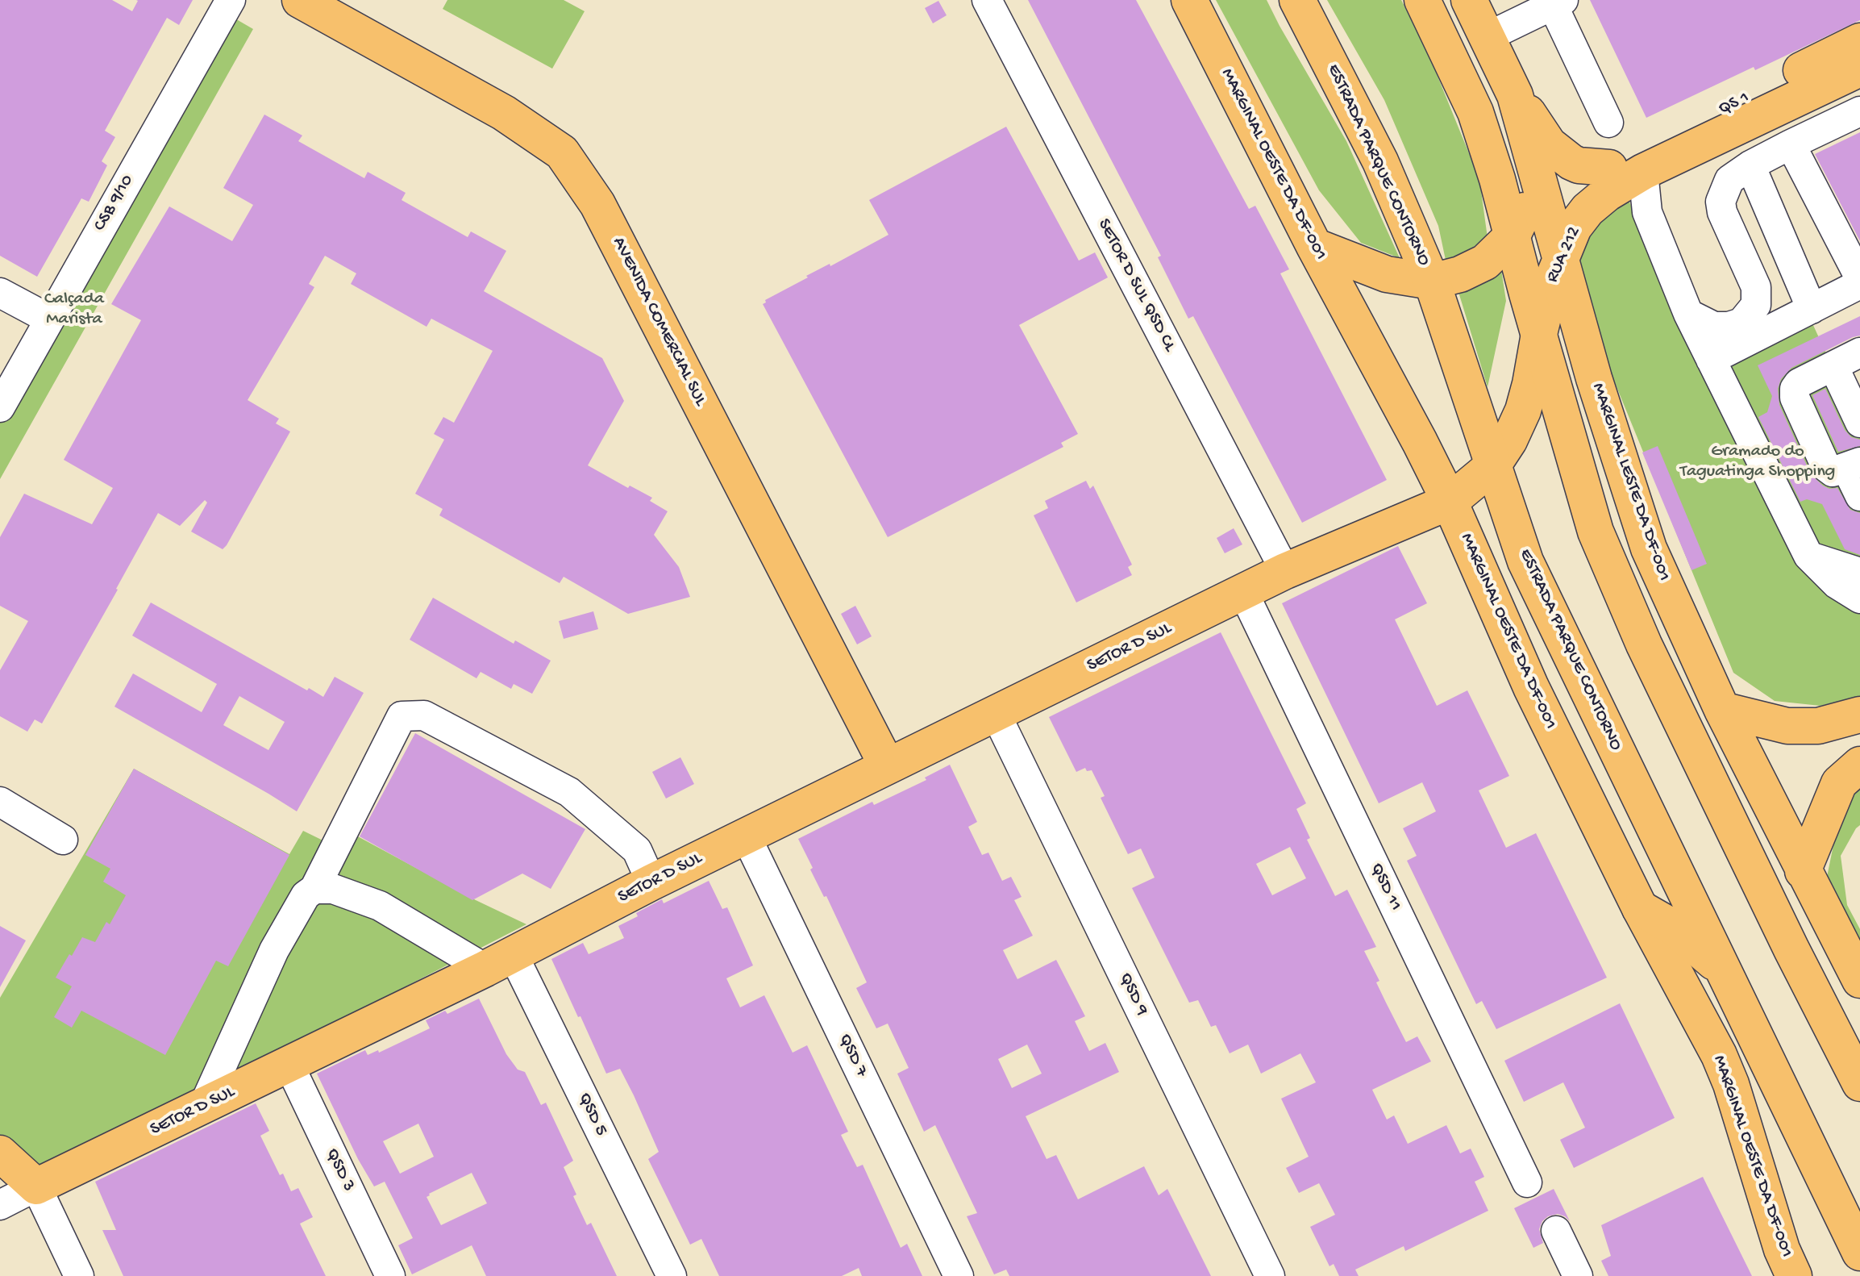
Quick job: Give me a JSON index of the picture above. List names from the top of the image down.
{
  "streets": {
    "main road": [
      "QS 1",
      "MARGINAL OESTE DA DF-001",
      "ESTRADA PARQUE CONTORNO",
      "RUA 212",
      "AVENIDA COMERCIAL SUL",
      "MARGINAL LESTE DA DF-001",
      "SETOR D SUL"
    ],
    "street": [
      "CSB 9/10",
      "SETOR D SUL QSD CL",
      "QSD 11",
      "QSD 9",
      "QSD 7",
      "QSD 5",
      "QSD 3"
    ]
  },
  "crossings": [
    ["QS 1", "RUA 212"],
    ["MARGINAL OESTE DA DF-001", "RUA 212"],
    ["MARGINAL OESTE DA DF-001", "SETOR D SUL"],
    ["ESTRADA PARQUE CONTORNO", "RUA 212"],
    ["RUA 212", "MARGINAL LESTE DA DF-001"],
    ["RUA 212", "SETOR D SUL"],
    ["SETOR D SUL QSD CL", "SETOR D SUL"],
    ["AVENIDA COMERCIAL SUL", "SETOR D SUL"],
    ["SETOR D SUL", "QSD 11"],
    ["SETOR D SUL", "QSD 9"],
    ["SETOR D SUL", "QSD 7"],
    ["SETOR D SUL", "QSD 5"],
    ["SETOR D SUL", "QSD 3"]
  ],
  "parks": ["Calçada Marista", "Gramado do Taguatinga Shopping"]
}
